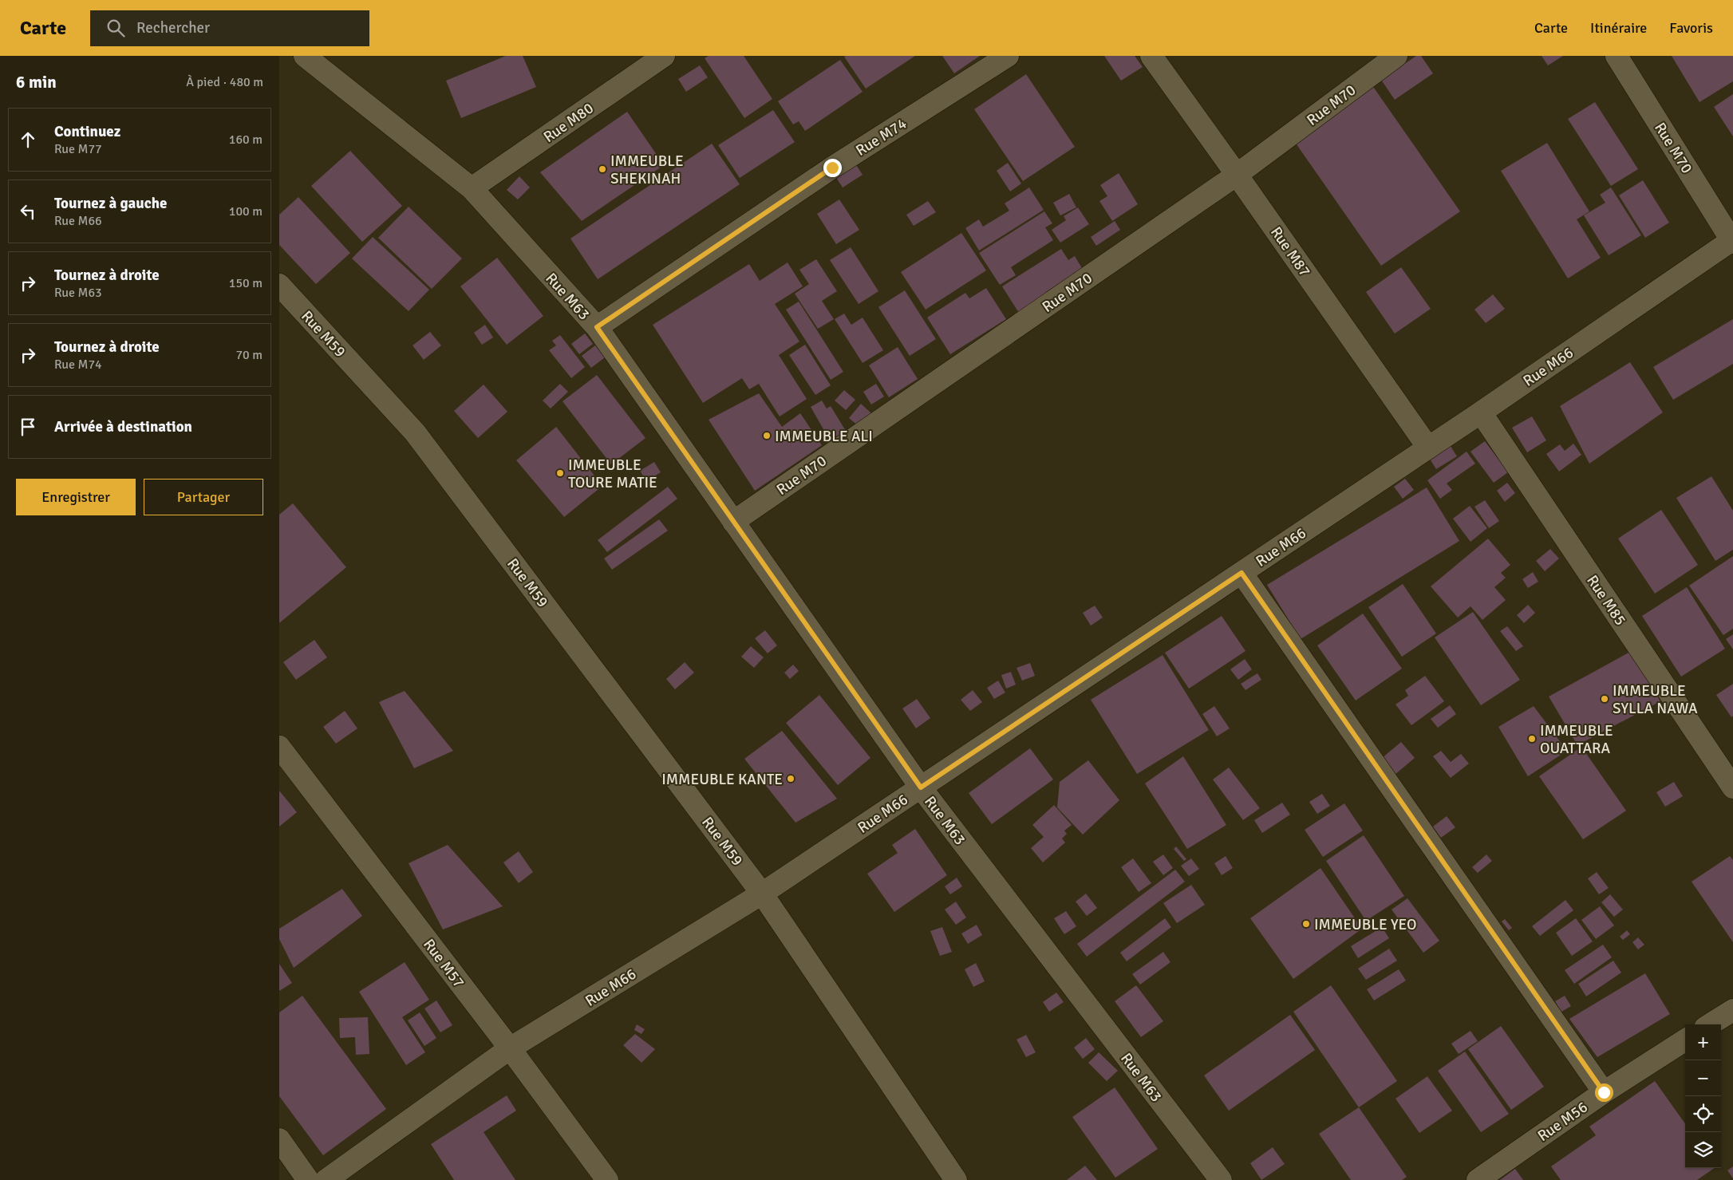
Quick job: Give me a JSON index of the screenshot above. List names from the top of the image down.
{
  "streets": {
    "street": [
      "Rue M70",
      "Rue M80",
      "Rue M74",
      "Rue M87",
      "Rue M63",
      "Rue M59",
      "Rue M66",
      "Rue M85",
      "Rue M57",
      "Rue M56"
    ]
  },
  "crossings": [
    ["Rue M70", "Rue M87"],
    ["Rue M70", "Rue M63"],
    ["Rue M70", "Rue M66"],
    ["Rue M80", "Rue M63"],
    ["Rue M74", "Rue M63"],
    ["Rue M87", "Rue M66"],
    ["Rue M63", "Rue M66"],
    ["Rue M59", "Rue M66"],
    ["Rue M66", "Rue M85"],
    ["Rue M66", "Rue M57"]
  ],
  "places": [
    "IMMEUBLE SHEKINAH",
    "IMMEUBLE ALI",
    "IMMEUBLE TOURE MATIE",
    "IMMEUBLE SYLLA NAWA",
    "IMMEUBLE OUATTARA",
    "IMMEUBLE KANTE",
    "IMMEUBLE YEO"
  ],
  "page": {
    "header": "Carte",
    "search": "Rechercher",
    "nav": ["Carte", "Itinéraire", "Favoris"],
    "heading": ["6 min", "À pied · 480 m"],
    "list": [
      ["Continuez", "Rue M77", "160 m"],
      ["Tournez à gauche", "Rue M66", "100 m"],
      ["Tournez à droite", "Rue M63", "150 m"],
      ["Tournez à droite", "Rue M74", "70 m"],
      "Arrivée à destination"
    ],
    "buttons": ["Enregistrer", "Partager"],
    "map_buttons": ["+", "−"]
  }
}
